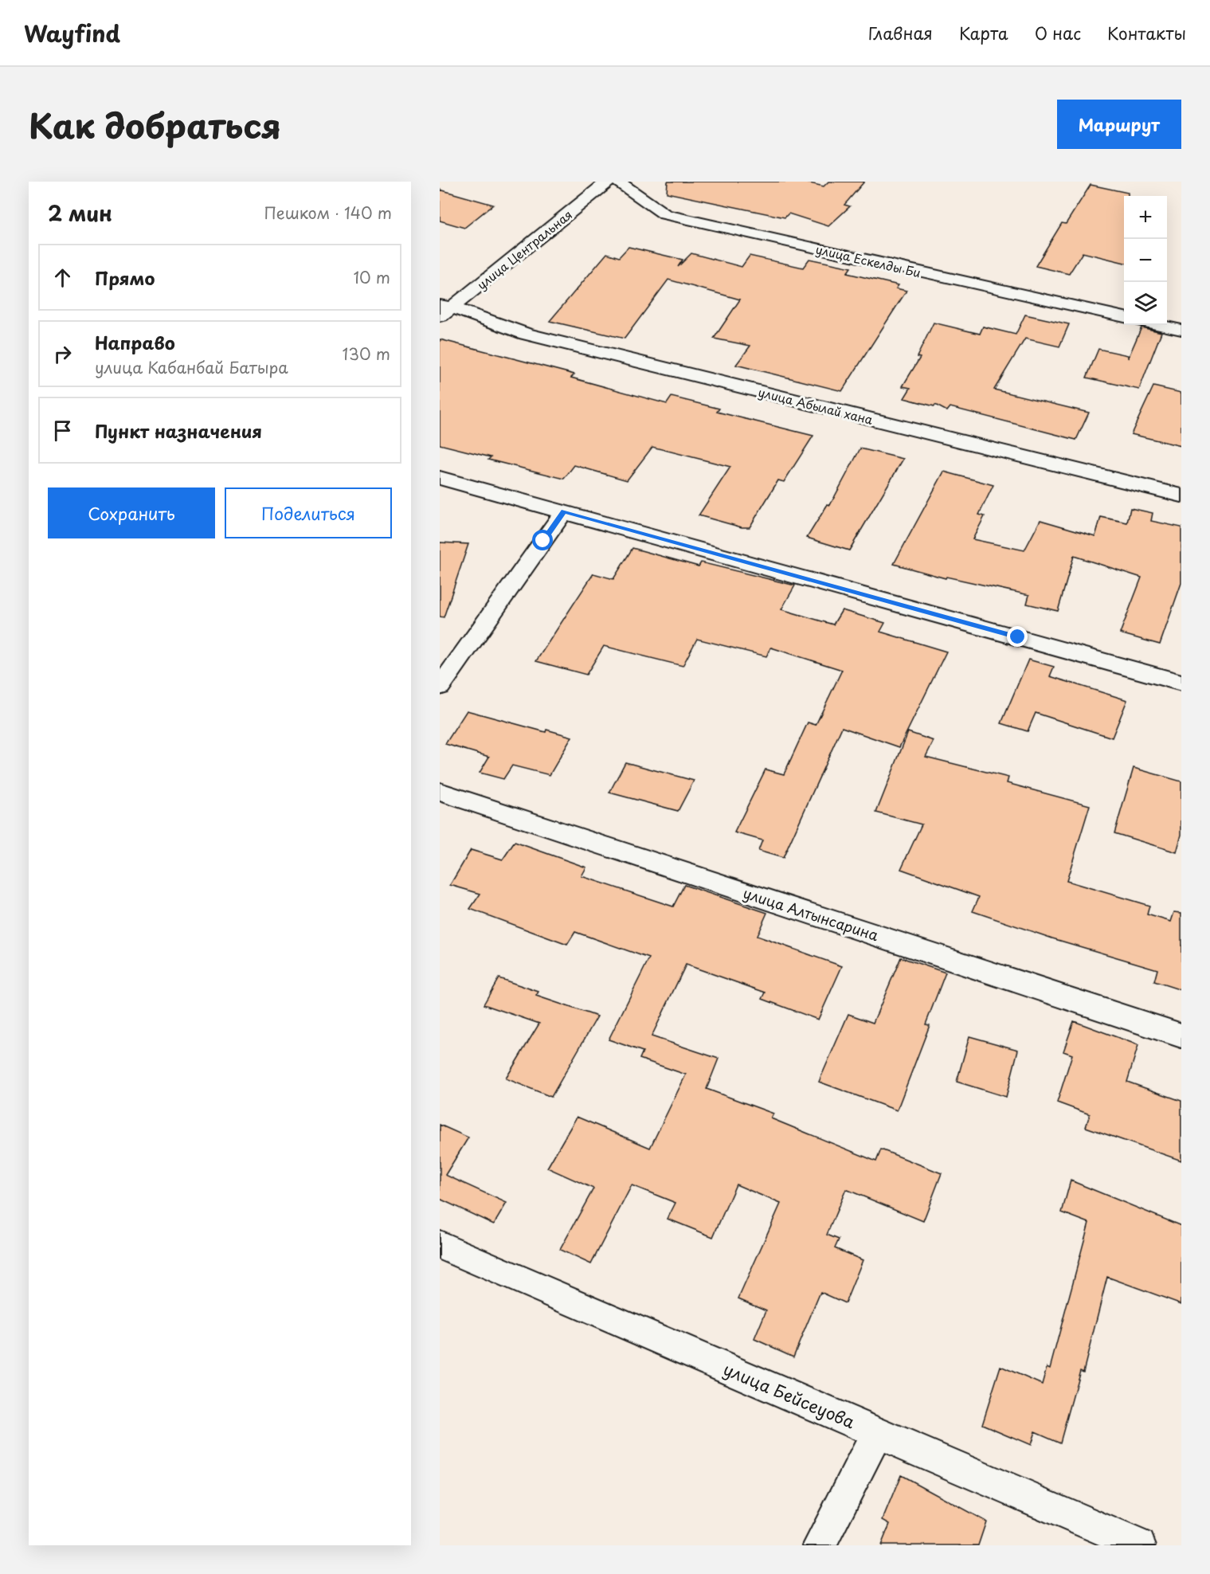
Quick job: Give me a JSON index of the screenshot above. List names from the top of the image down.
{
  "streets": {
    "street": [
      "улица Центральная",
      "улица Ескелды Би",
      "улица Абылай хана",
      "улица Алтынсарина",
      "улица Бейсеуова"
    ]
  },
  "crossings": [
    ["улица Центральная", "улица Абылай хана"]
  ],
  "page": {
    "header": "Wayfind",
    "nav": [
      "Главная",
      "Карта",
      "О нас",
      "Контакты"
    ],
    "title": "Как добраться",
    "buttons": [
      "Маршрут",
      ["Сохранить", "Поделиться"]
    ],
    "heading": ["2 мин", "Пешком · 140 m"],
    "map_buttons": ["+", "−"],
    "list": [
      ["Прямо", "10 m"],
      ["Направо", "улица Кабанбай Батыра", "130 m"],
      "Пункт назначения"
    ]
  }
}
